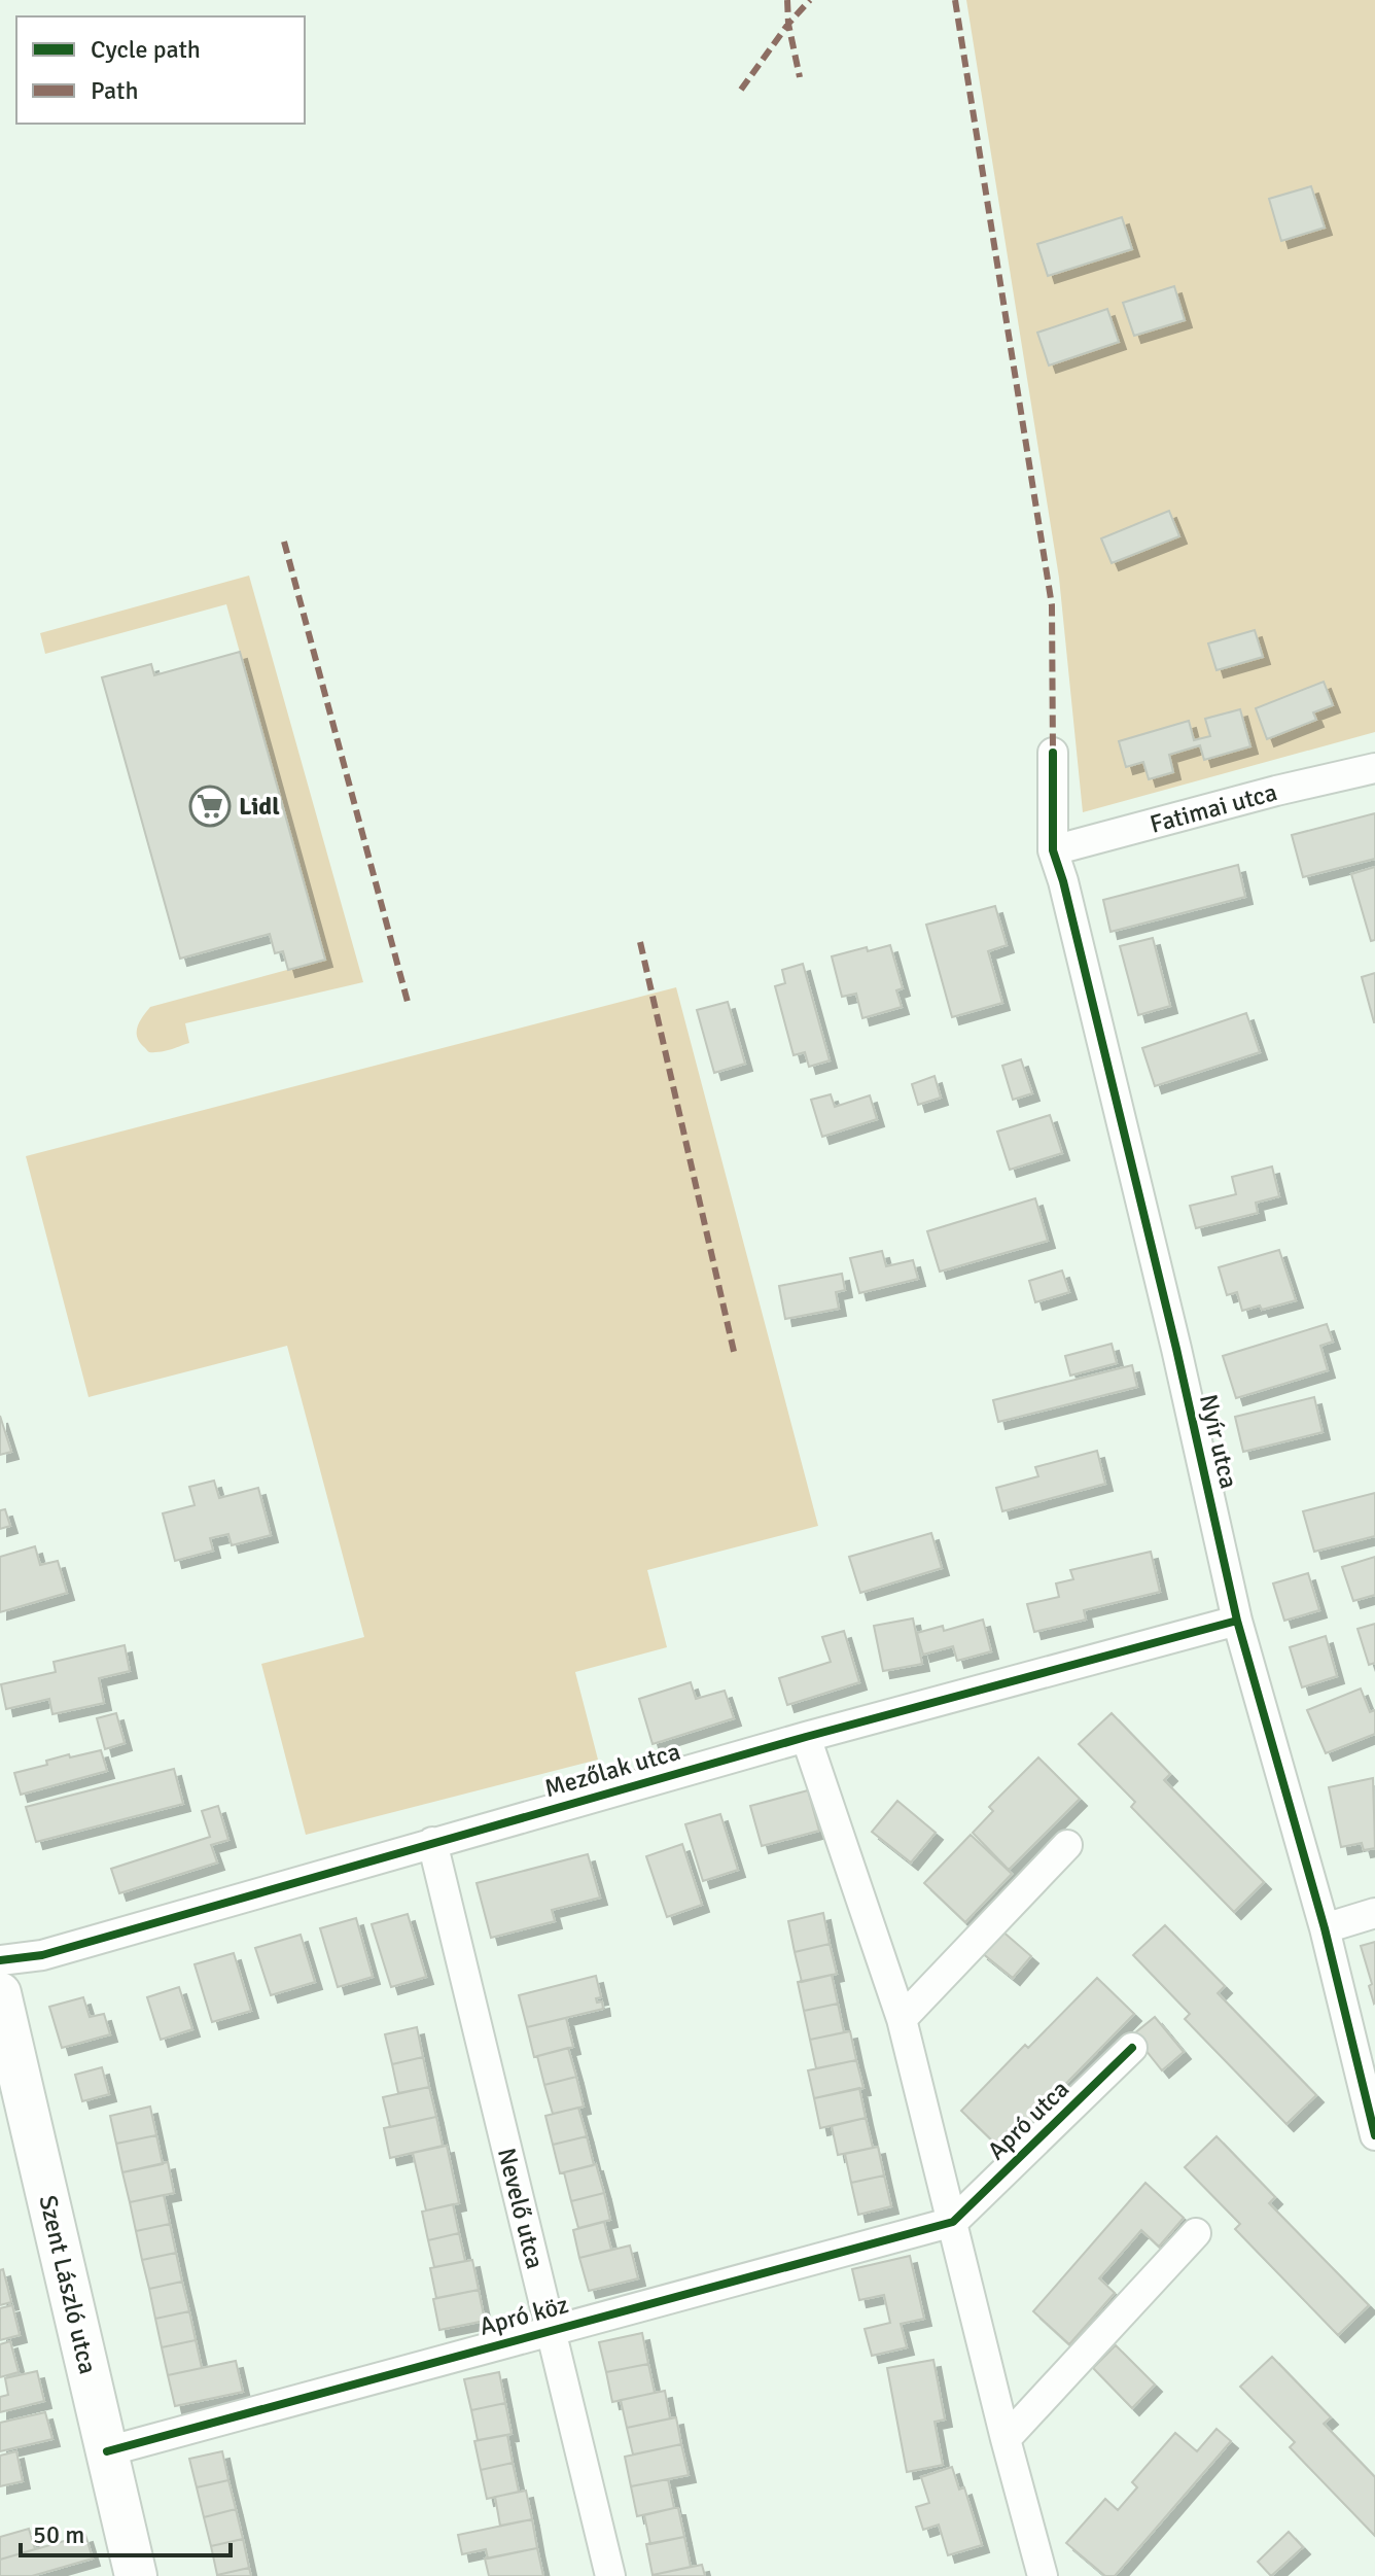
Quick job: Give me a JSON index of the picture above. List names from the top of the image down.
{
  "streets": {
    "street": [
      "Fatimai utca",
      "Nyír utca",
      "Mezőlak utca",
      "Apró utca",
      "Nevelő utca",
      "Szent László utca",
      "Apró köz"
    ]
  },
  "crossings": [
    ["Fatimai utca", "Nyír utca"],
    ["Nyír utca", "Mezőlak utca"],
    ["Mezőlak utca", "Nevelő utca"],
    ["Apró utca", "Apró köz"],
    ["Nevelő utca", "Apró köz"],
    ["Szent László utca", "Apró köz"]
  ],
  "places": {
    "supermarket": ["Lidl"]
  },
  "legend": ["Cycle path", "Path"],
  "scale_bar": "50 m"
}
